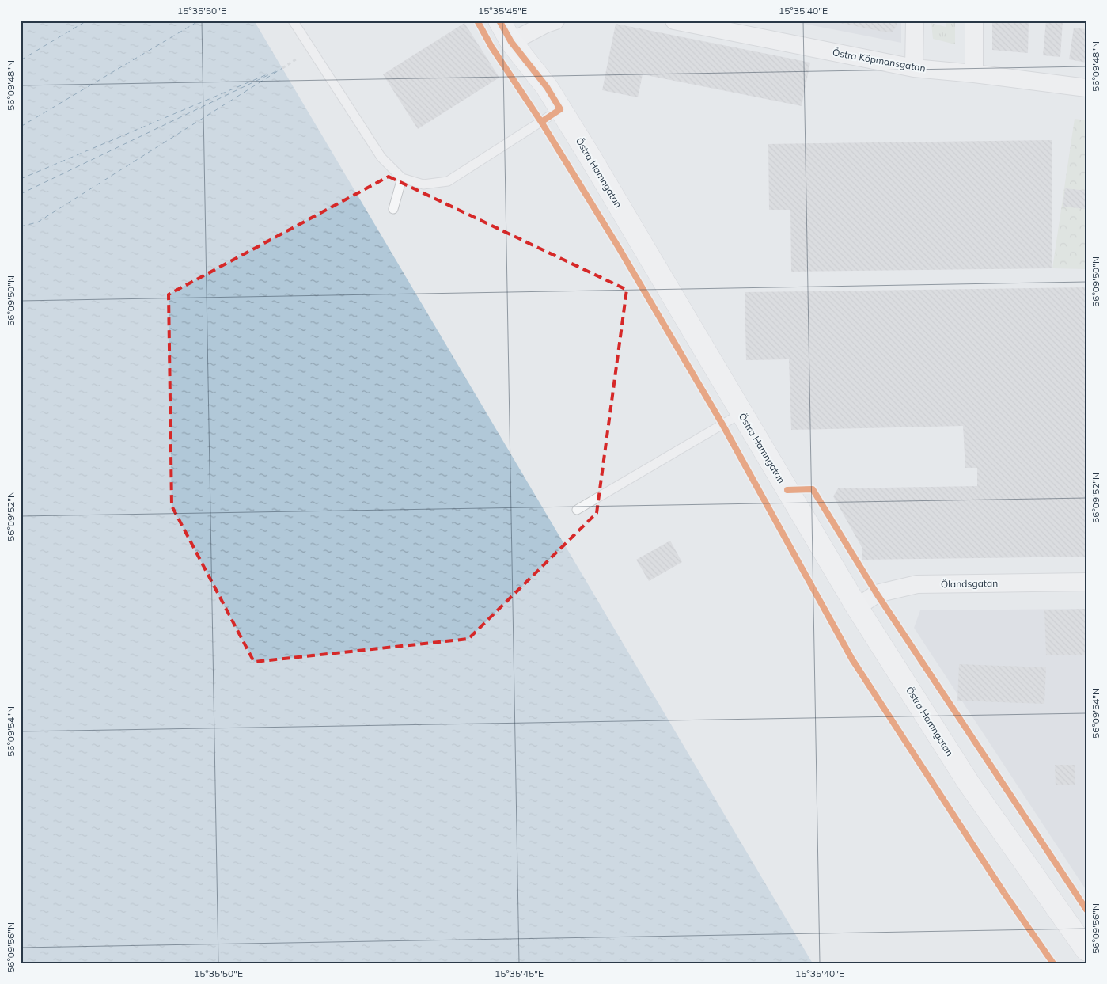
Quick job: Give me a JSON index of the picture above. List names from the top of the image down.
{
  "streets": {
    "street": ["Östra Köpmansgatan", "Östra Hamngatan", "Ölandsgatan"]
  },
  "crossings": [
    ["Östra Hamngatan", "Ölandsgatan"]
  ],
  "coordinates": [
    "15°35'50\"E",
    "15°35'45\"E",
    "15°35'40\"E",
    "56°09'48\"N",
    "56°09'50\"N",
    "56°09'52\"N",
    "56°09'54\"N",
    "56°09'56\"N"
  ]
}
